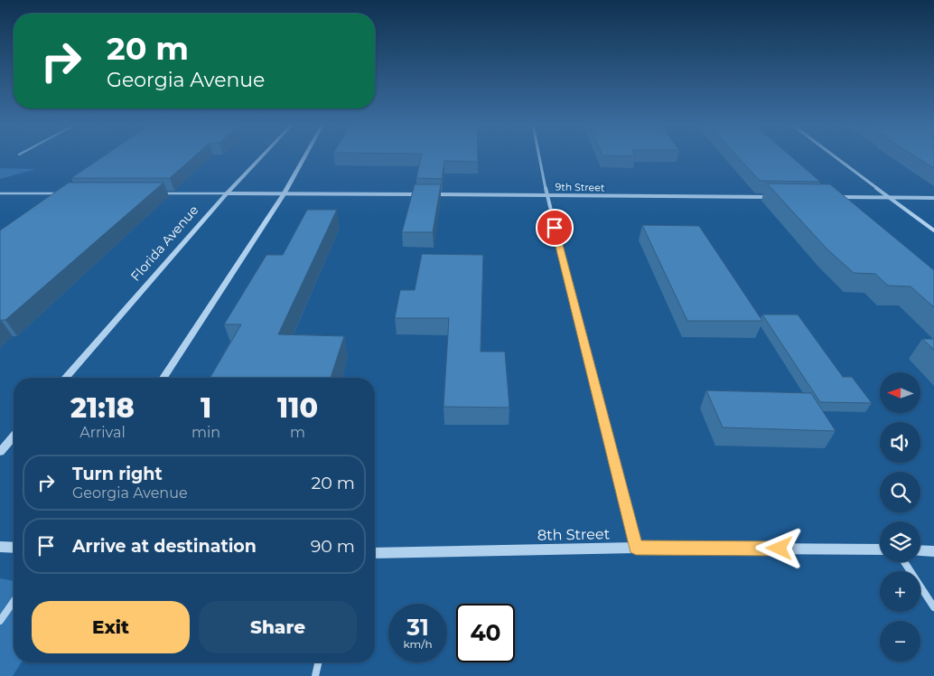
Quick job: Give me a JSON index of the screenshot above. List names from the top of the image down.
{
  "streets": {
    "street": ["9th Street", "Florida Avenue", "8th Street"]
  },
  "north": "left",
  "page": {
    "turn": ["20 m", "Georgia Avenue"],
    "map_buttons": ["+", "−"],
    "eta": [
      "21:18",
      "Arrival",
      "1",
      "min",
      "110",
      "m"
    ],
    "list": [
      {
        "name": "Turn right",
        "note": "Georgia Avenue",
        "value": "20 m"
      },
      {
        "name": "Arrive at destination",
        "value": "90 m"
      }
    ],
    "buttons": ["Exit", "Share"],
    "speed": "31 km/h",
    "limit": "40"
  }
}
